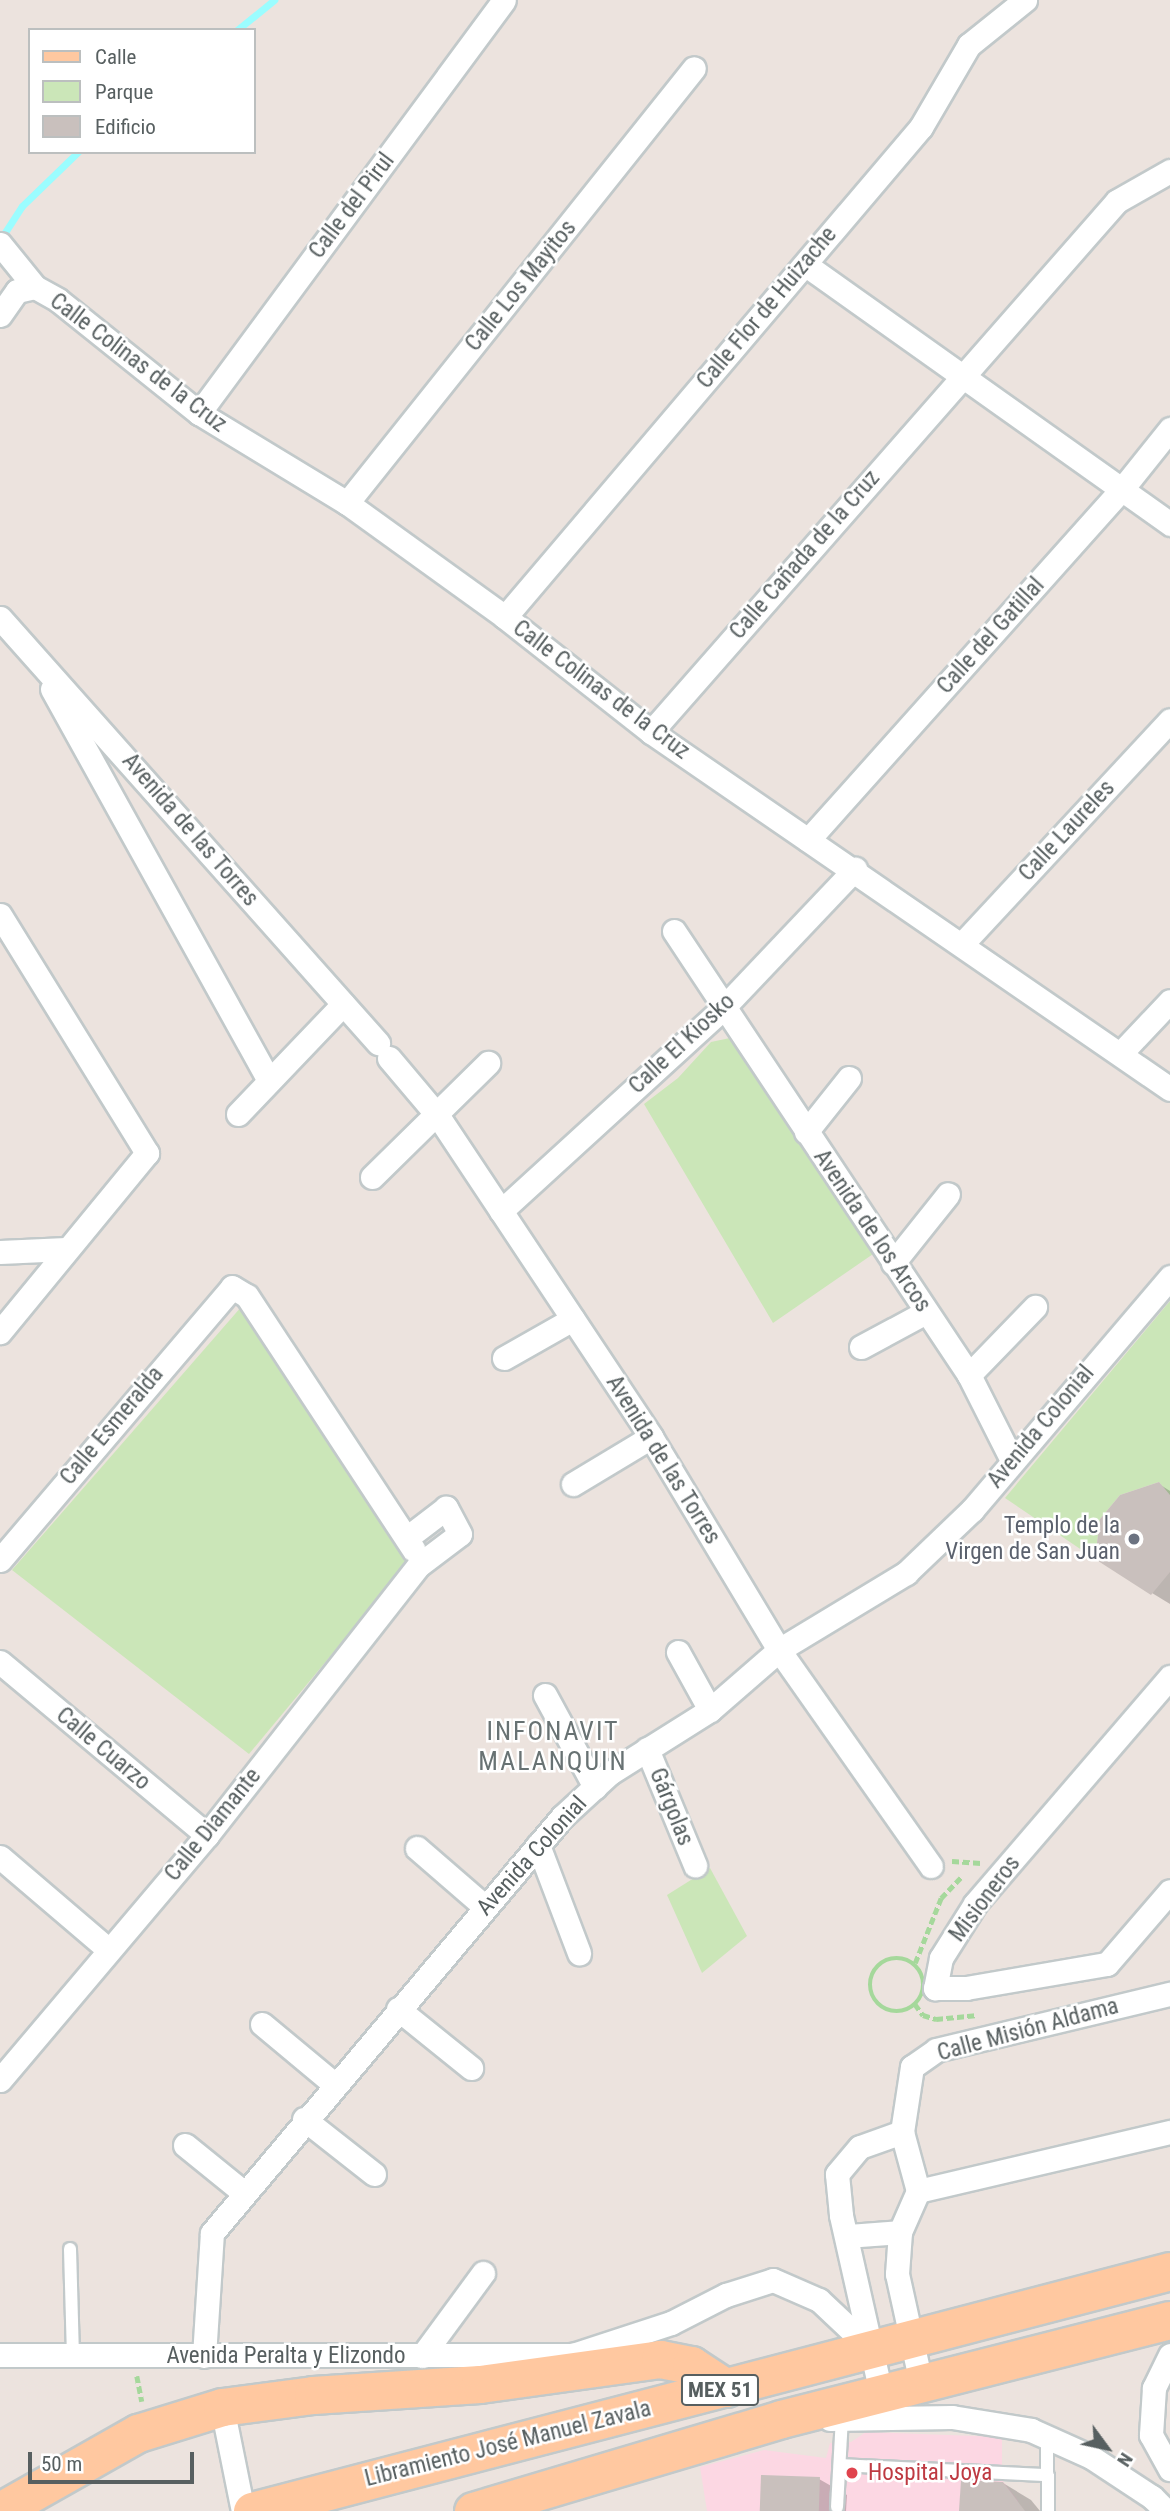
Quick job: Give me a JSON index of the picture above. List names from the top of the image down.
{
  "streets": {
    "main road": ["MEX 51", "Libramiento José Manuel Zavala"],
    "street": [
      "Calle del Pirul",
      "Calle Los Mayitos",
      "Calle Flor de Huizache",
      "Calle Colinas de la Cruz",
      "Calle Cañada de la Cruz",
      "Calle del Gatillal",
      "Avenida de las Torres",
      "Calle Laureles",
      "Calle El Kiosko",
      "Avenida de los Arcos",
      "Calle Esmeralda",
      "Avenida Colonial",
      "Calle Cuarzo",
      "Gárgolas",
      "Calle Diamante",
      "Misioneros",
      "Calle Misión Aldama",
      "Avenida Peralta y Elizondo"
    ]
  },
  "crossings": [
    ["Calle del Pirul", "Calle Colinas de la Cruz"],
    ["Calle Los Mayitos", "Calle Colinas de la Cruz"],
    ["Calle Flor de Huizache", "Calle Colinas de la Cruz"],
    ["Calle Colinas de la Cruz", "Calle Cañada de la Cruz"],
    ["Calle Colinas de la Cruz", "Calle del Gatillal"],
    ["Calle Colinas de la Cruz", "Calle Laureles"],
    ["Calle Colinas de la Cruz", "Calle El Kiosko"],
    ["Avenida de las Torres", "Calle El Kiosko"],
    ["Avenida de las Torres", "Avenida Colonial"],
    ["Calle El Kiosko", "Avenida de los Arcos"],
    ["Avenida de los Arcos", "Avenida Colonial"],
    ["Calle Esmeralda", "Calle Diamante"],
    ["Avenida Colonial", "Gárgolas"],
    ["Avenida Colonial", "Avenida Peralta y Elizondo"],
    ["Calle Cuarzo", "Calle Diamante"],
    ["Avenida Peralta y Elizondo", "Libramiento José Manuel Zavala"]
  ],
  "districts": ["INFONAVIT MALANQUIN"],
  "places": ["Templo de la Virgen de San Juan", "Hospital Joya"],
  "legend": ["Calle", "Parque", "Edificio"],
  "scale_bar": "50 m",
  "north": "bottom right"
}
